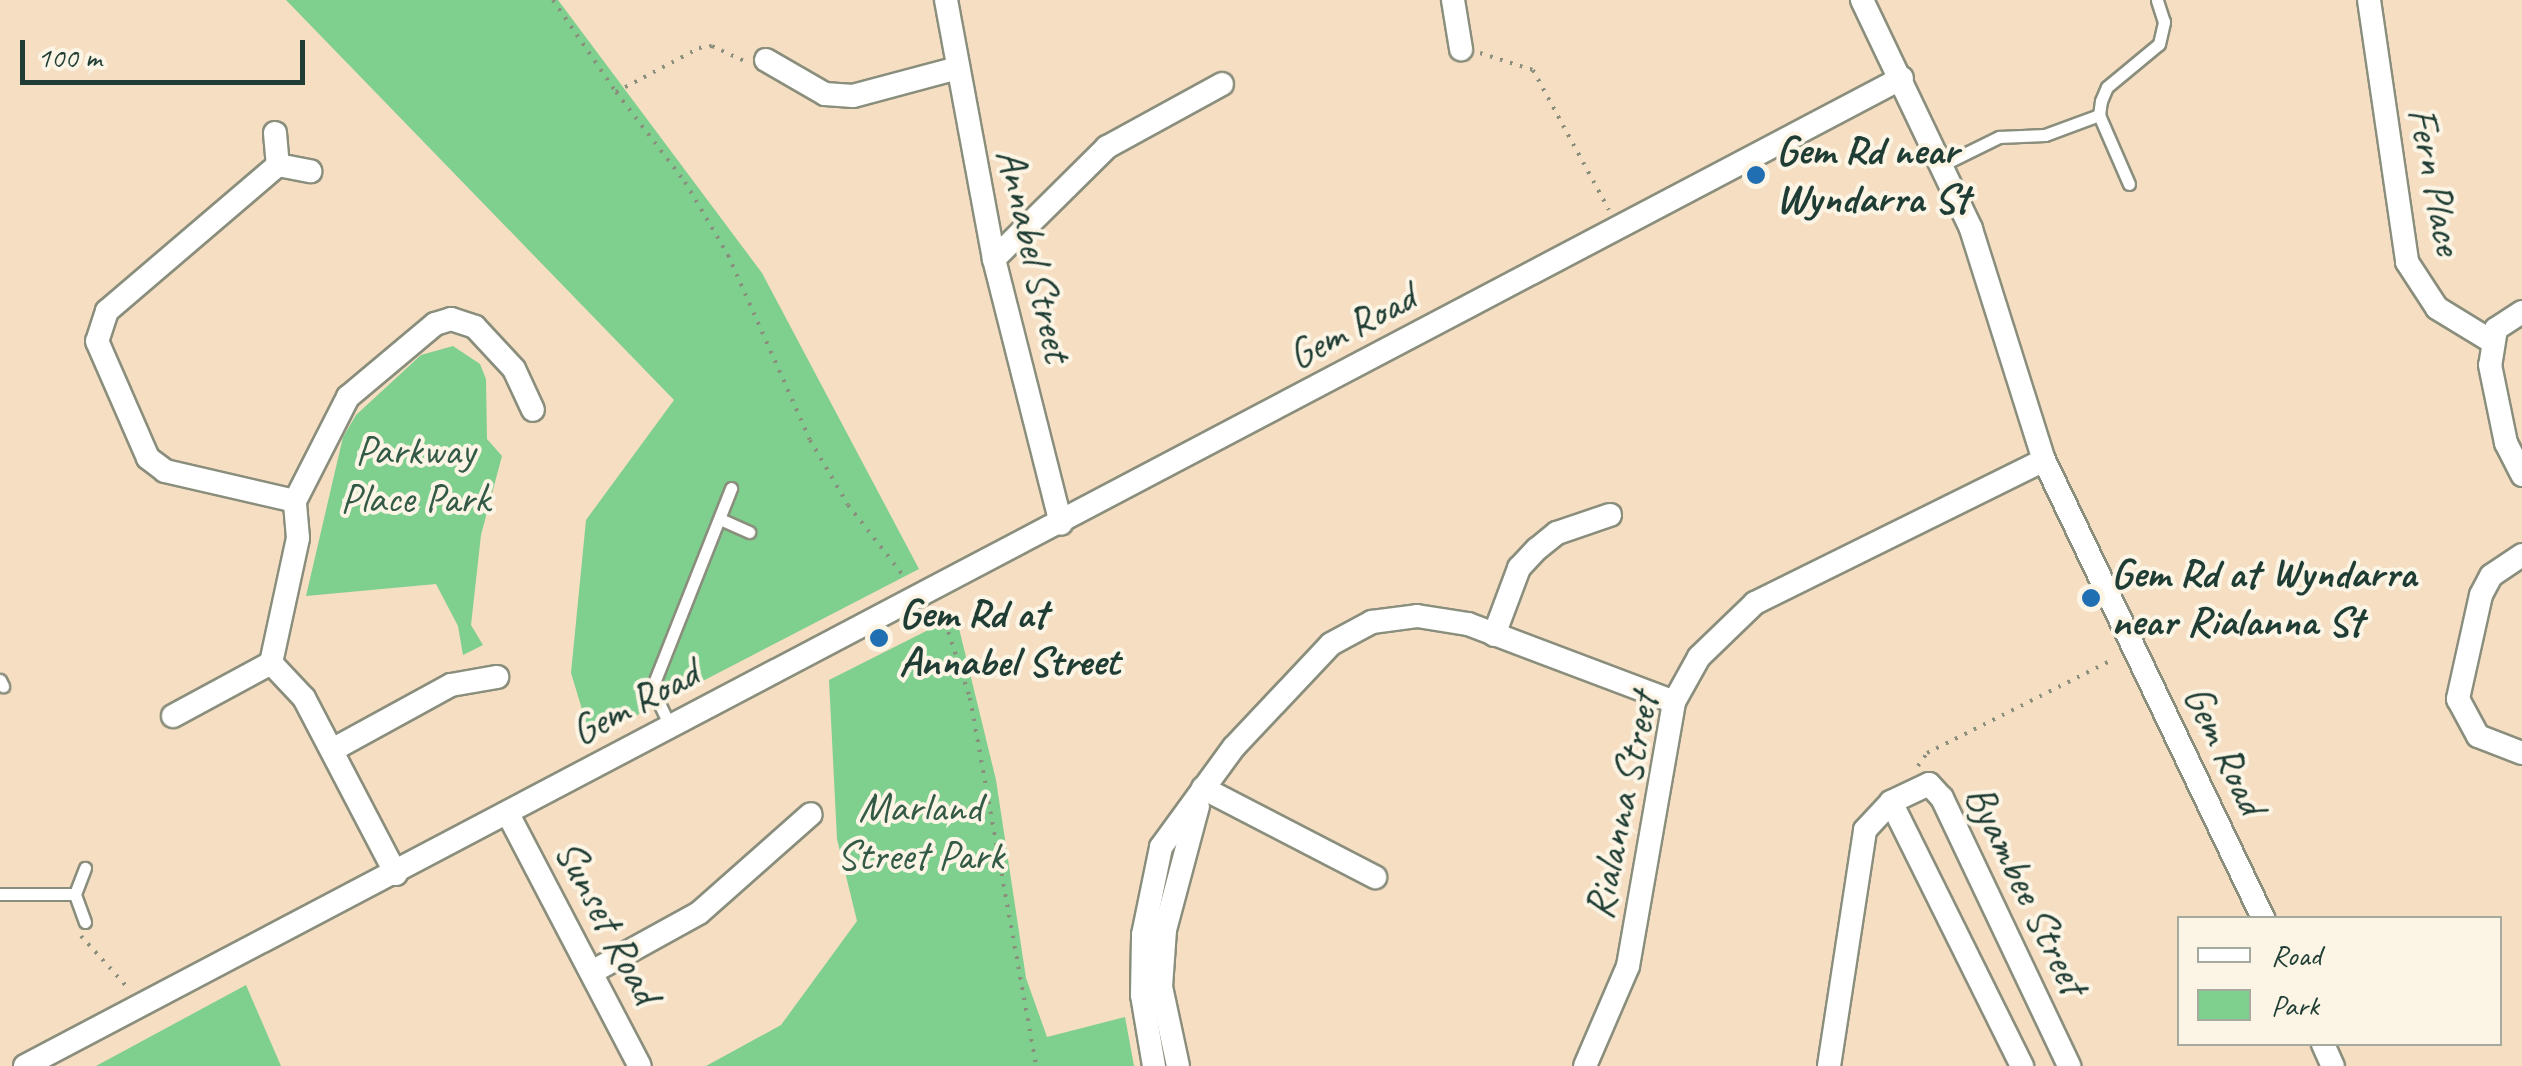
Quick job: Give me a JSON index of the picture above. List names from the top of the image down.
{
  "streets": {
    "street": [
      "Fern Place",
      "Annabel Street",
      "Gem Road",
      "Rialanna Street",
      "Byambee Street",
      "Sunset Road"
    ]
  },
  "crossings": [
    ["Annabel Street", "Gem Road"],
    ["Gem Road", "Rialanna Street"],
    ["Gem Road", "Sunset Road"]
  ],
  "parks": ["Parkway Place Park", "Marland Street Park"],
  "places": ["Gem Rd near Wyndarra St", "Gem Rd at Wyndarra near Rialanna St", "Gem Rd at Annabel Street"],
  "legend": ["Road", "Park"],
  "scale_bar": "100 m"
}
